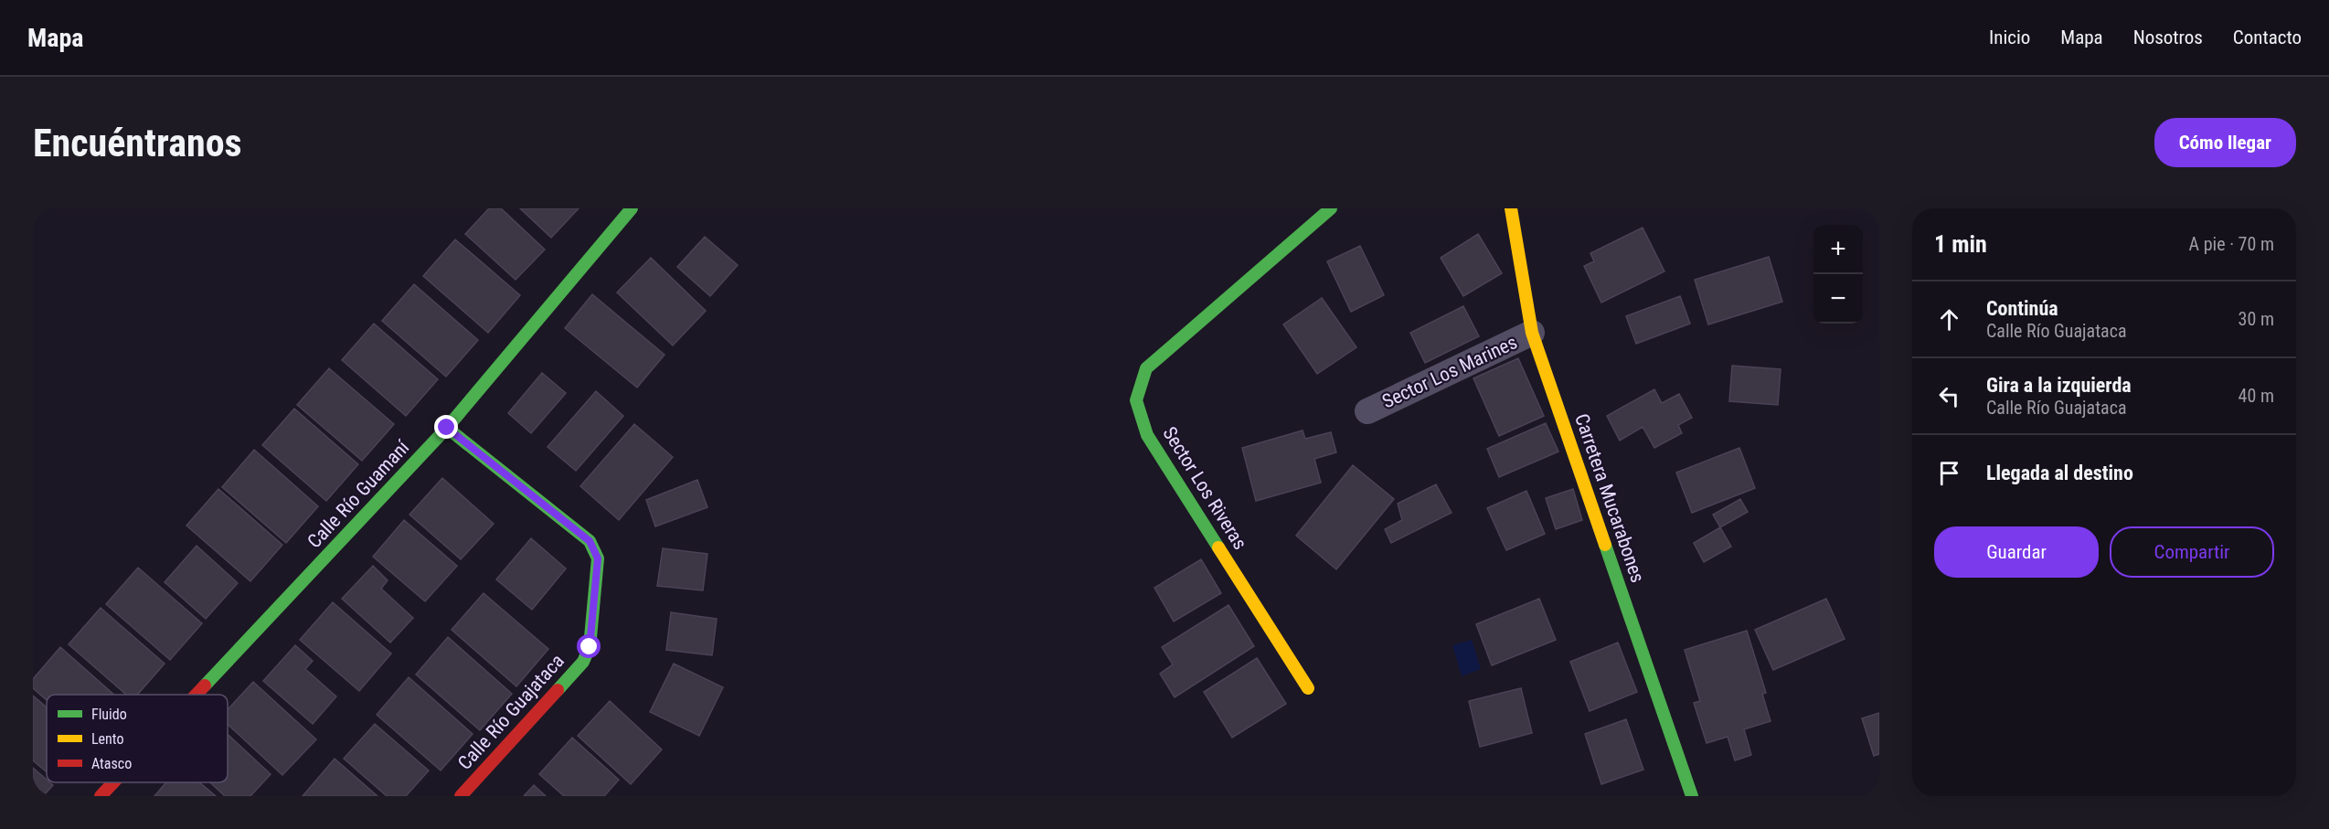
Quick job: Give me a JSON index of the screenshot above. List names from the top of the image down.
{
  "streets": {
    "street": [
      "Sector Los Marines",
      "Sector Los Riveras",
      "Calle Río Guamaní",
      "Carretera Mucarabones",
      "Calle Río Guajataca"
    ]
  },
  "crossings": [
    ["Sector Los Marines", "Carretera Mucarabones"],
    ["Calle Río Guamaní", "Calle Río Guajataca"]
  ],
  "legend": ["Fluido", "Lento", "Atasco"],
  "page": {
    "header": "Mapa",
    "nav": [
      "Inicio",
      "Mapa",
      "Nosotros",
      "Contacto"
    ],
    "buttons": [
      "Cómo llegar",
      ["Guardar", "Compartir"]
    ],
    "title": "Encuéntranos",
    "heading": ["1 min", "A pie · 70 m"],
    "map_buttons": ["+", "−"],
    "list": [
      ["Continúa", "Calle Río Guajataca", "30 m"],
      ["Gira a la izquierda", "Calle Río Guajataca", "40 m"],
      "Llegada al destino"
    ]
  }
}
